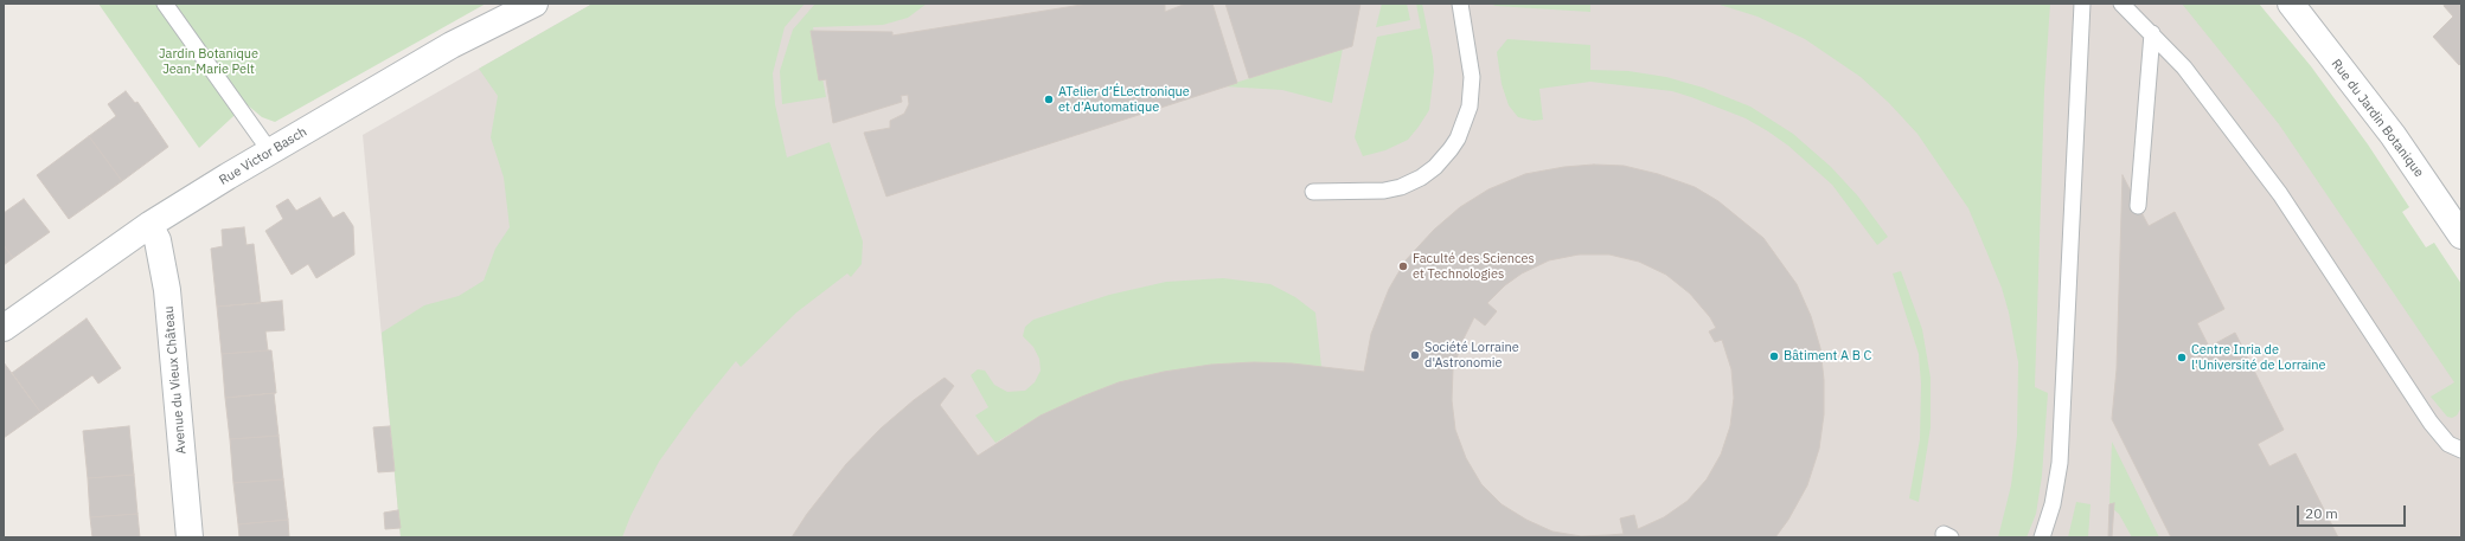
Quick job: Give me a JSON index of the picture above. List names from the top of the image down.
{
  "streets": {
    "street": ["Rue du Jardin Botanique", "Rue Victor Basch", "Avenue du Vieux Château"]
  },
  "crossings": [
    ["Rue Victor Basch", "Avenue du Vieux Château"]
  ],
  "parks": ["Jardin Botanique Jean-Marie Pelt"],
  "places": [
    "ATelier d’ÉLectronique et d’Automatique",
    "Faculté des Sciences et Technologies",
    "Société Lorraine d'Astronomie",
    "Bâtiment A B C",
    "Centre Inria de l'Université de Lorraine"
  ],
  "scale_bar": "20 m"
}
